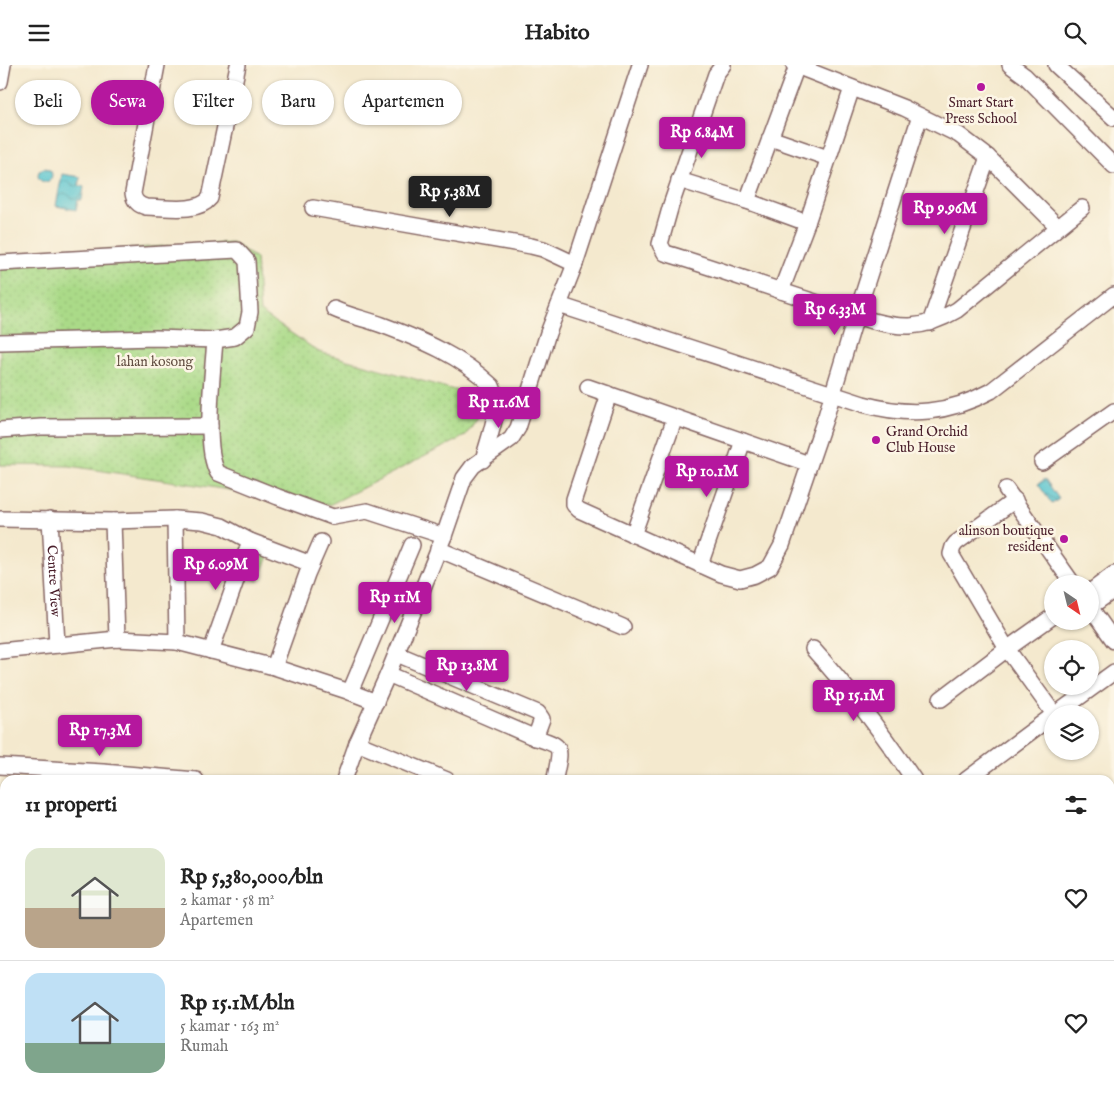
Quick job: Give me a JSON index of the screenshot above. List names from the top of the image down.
{
  "streets": {
    "street": ["Centre View"]
  },
  "parks": ["lahan kosong"],
  "places": ["Smart Start Press School", "Grand Orchid Club House", "alinson boutique resident"],
  "north": "bottom right",
  "page": {
    "header": "Habito",
    "chip": [
      "Beli",
      "Sewa",
      "Filter",
      "Baru",
      "Apartemen"
    ],
    "price": [
      "Rp 6.84M",
      "Rp 5.38M",
      "Rp 9.96M",
      "Rp 6.33M",
      "Rp 11.6M",
      "Rp 10.1M",
      "Rp 6.09M",
      "Rp 11M",
      "Rp 13.8M",
      "Rp 15.1M",
      "Rp 17.3M"
    ],
    "heading": "11 properti",
    "list": [
      {
        "name": "Rp 5,380,000/bln",
        "note": "2 kamar · 58 m² · Apartemen"
      },
      {
        "name": "Rp 15.1M/bln",
        "note": "5 kamar · 163 m² · Rumah"
      }
    ]
  }
}
